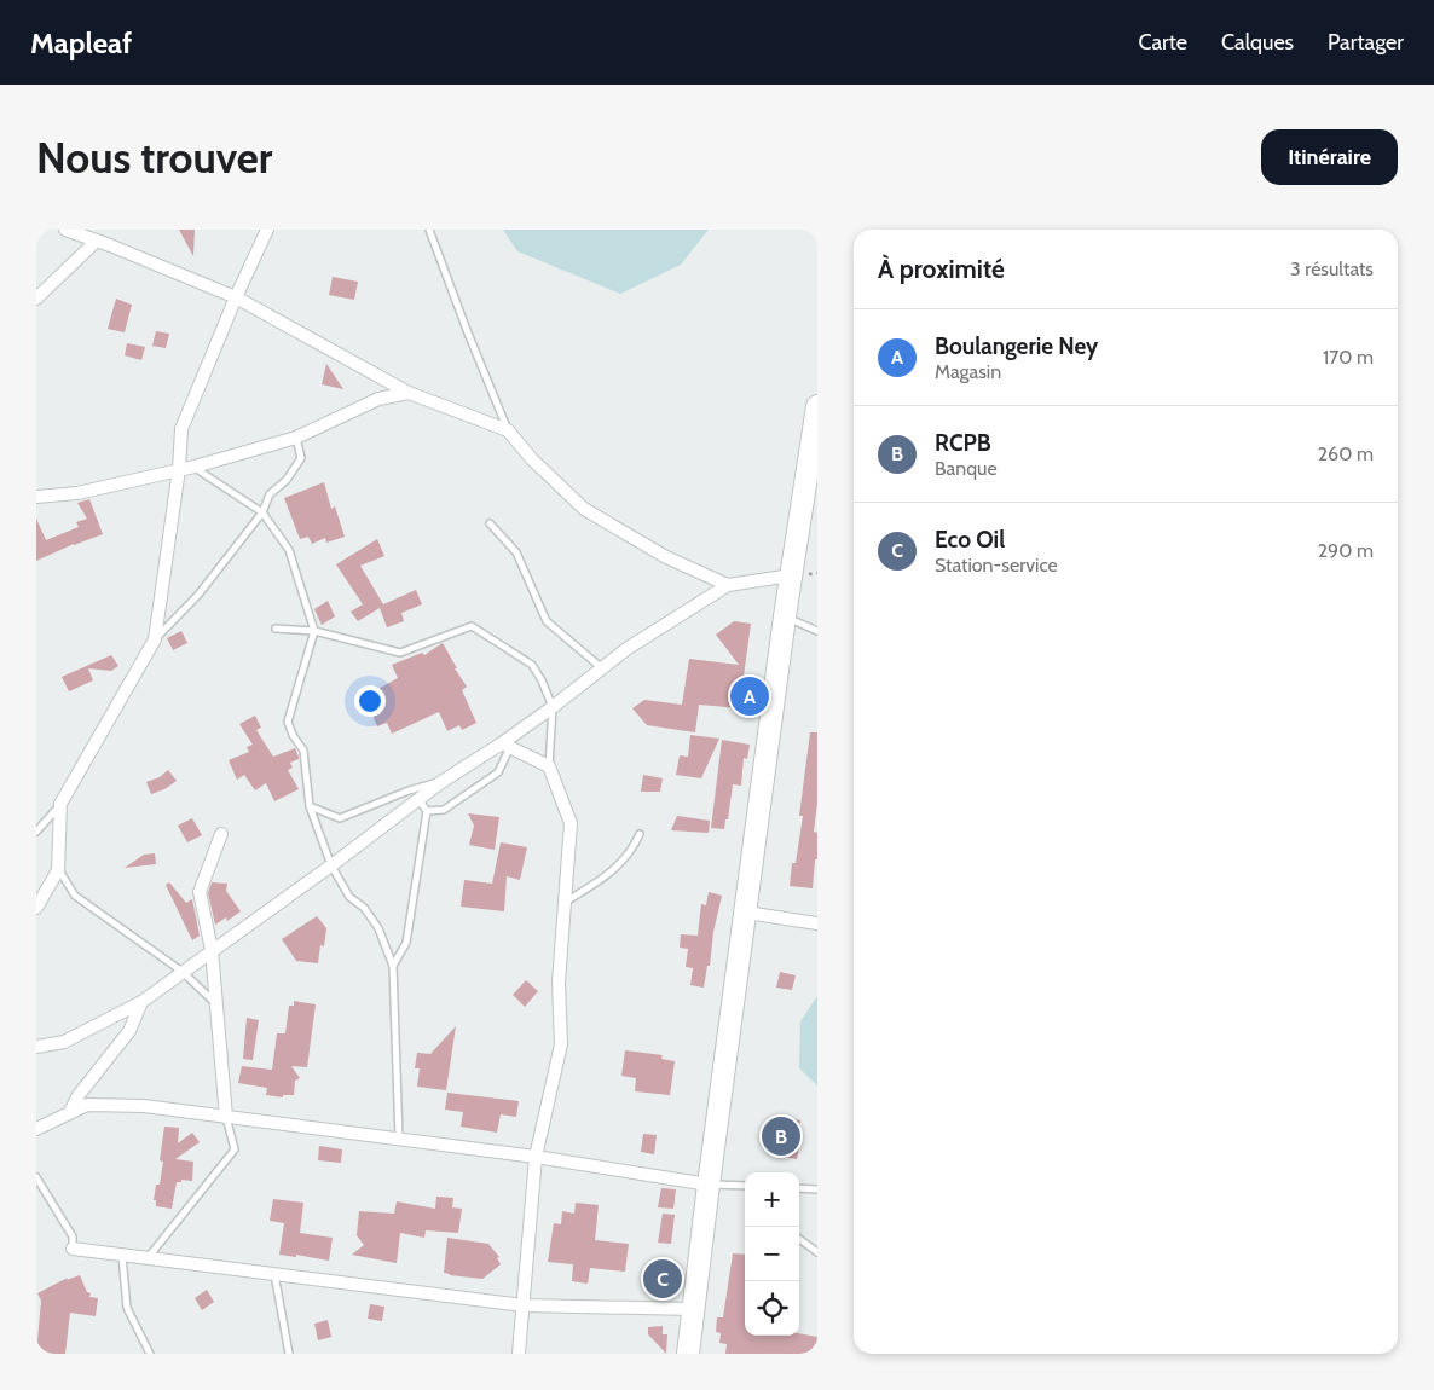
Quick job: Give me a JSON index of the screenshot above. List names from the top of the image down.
{
  "page": {
    "header": "Mapleaf",
    "nav": ["Carte", "Calques", "Partager"],
    "buttons": "Itinéraire",
    "title": "Nous trouver",
    "heading": ["À proximité", "3 résultats"],
    "list": [
      {
        "mark": "A",
        "name": "Boulangerie Ney",
        "note": "Magasin",
        "value": "170 m"
      },
      {
        "mark": "B",
        "name": "RCPB",
        "note": "Banque",
        "value": "260 m"
      },
      {
        "mark": "C",
        "name": "Eco Oil",
        "note": "Station-service",
        "value": "290 m"
      }
    ],
    "pins": ["A", "B", "C"],
    "map_buttons": ["+", "−"]
  }
}
